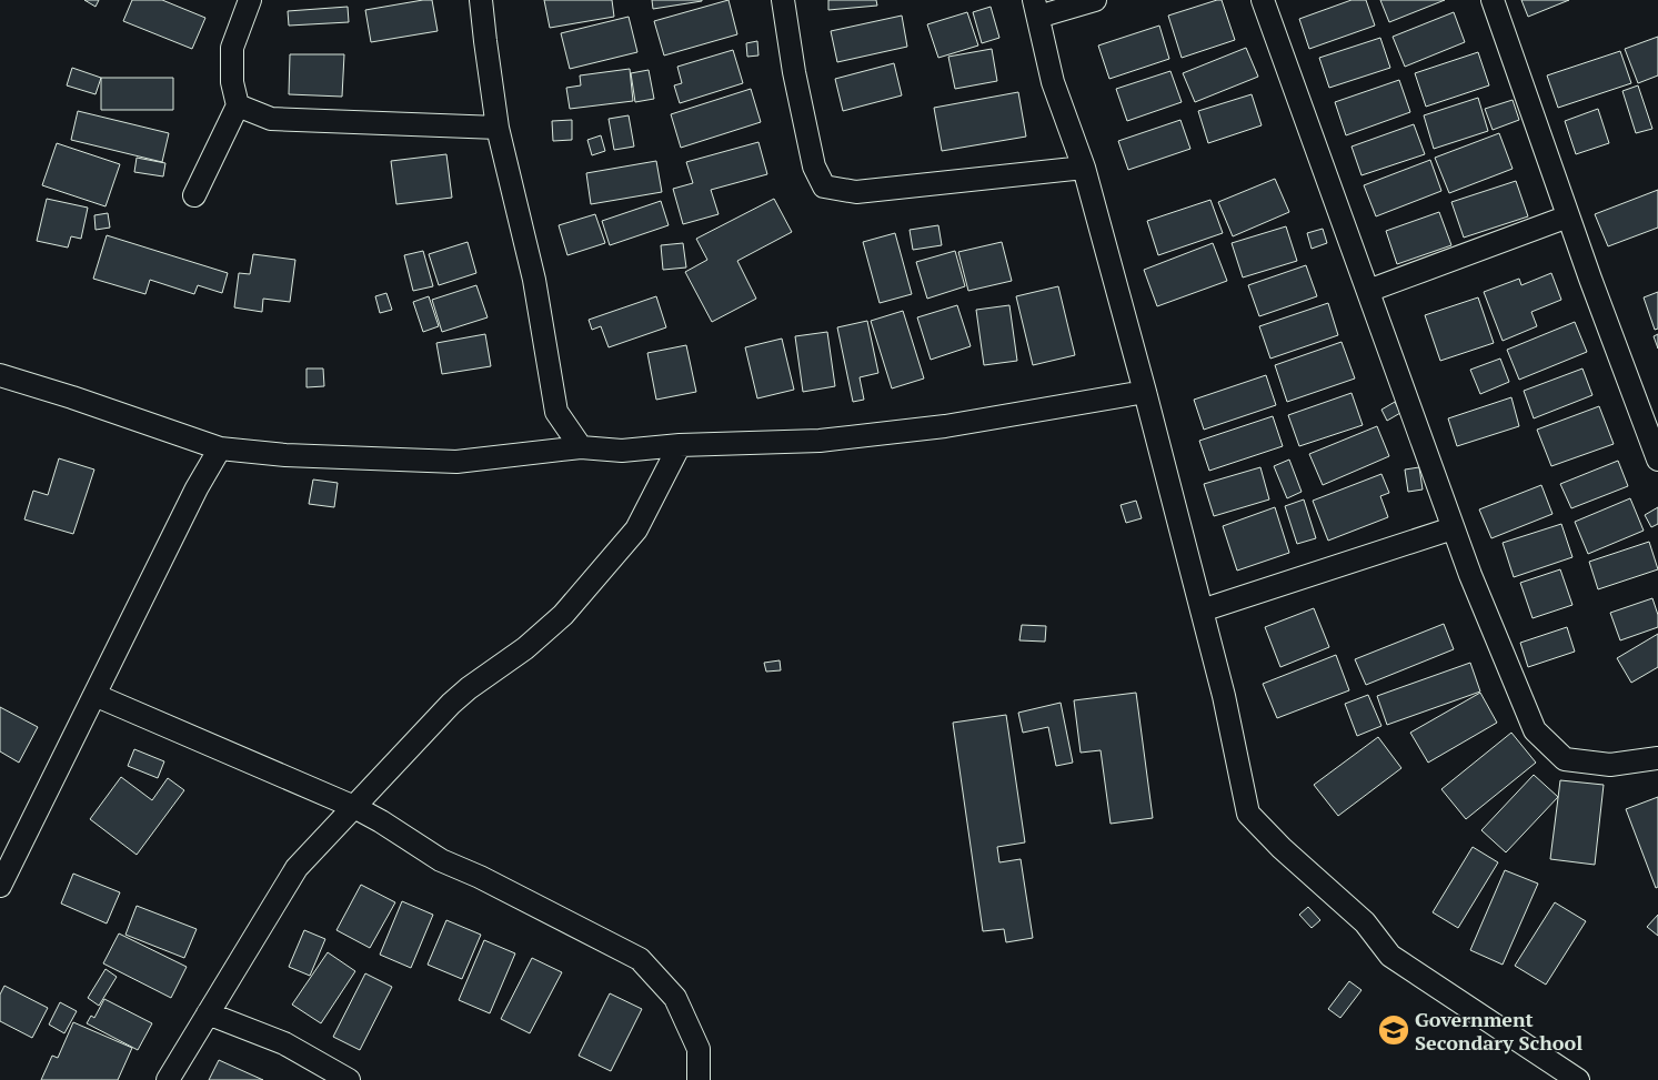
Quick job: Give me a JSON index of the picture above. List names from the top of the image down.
{
  "places": {
    "school or university": ["Government Secondary School"]
  }
}
